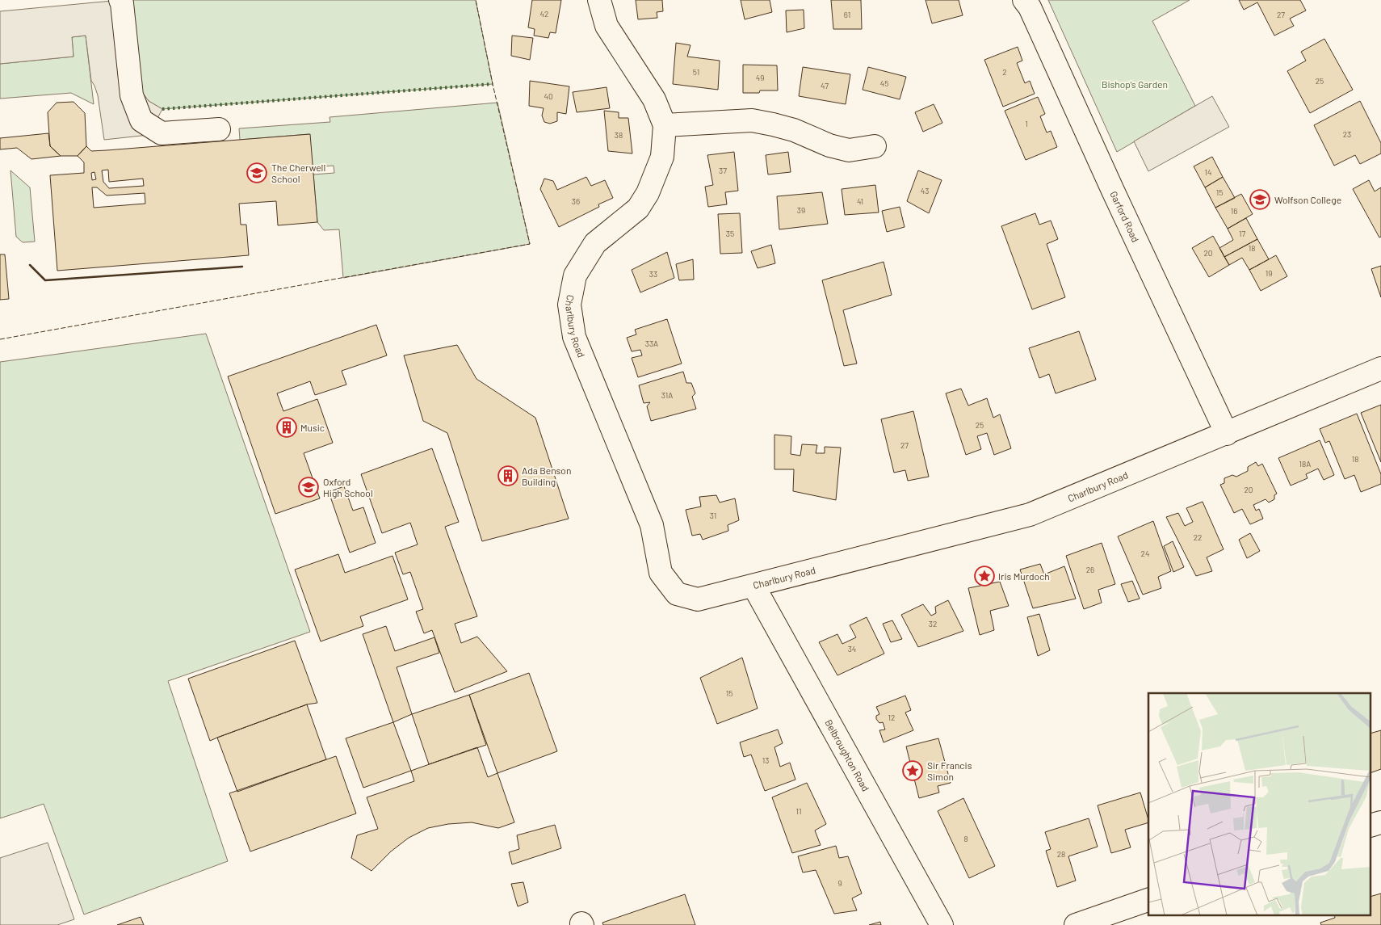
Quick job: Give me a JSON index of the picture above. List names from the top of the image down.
{
  "streets": {
    "street": ["Garford Road", "Charlbury Road", "Belbroughton Road"]
  },
  "crossings": [
    ["Garford Road", "Charlbury Road"],
    ["Charlbury Road", "Belbroughton Road"]
  ],
  "parks": ["Bishop's Garden"],
  "places": {
    "school or university": ["The Cherwell School", "Wolfson College", "Oxford High School"],
    "building": ["Music", "Ada Benson Building"],
    "place": ["Iris Murdoch", "Sir Francis Simon"]
  },
  "house_numbers": [
    "42",
    "61",
    "27",
    "51",
    "2",
    "49",
    "25",
    "45",
    "47",
    "40",
    "1",
    "23",
    "38",
    "37",
    "14",
    "43",
    "15",
    "36",
    "41",
    "39",
    "16",
    "35",
    "17",
    "18",
    "20",
    "19",
    "33",
    "33A",
    "31A",
    "25",
    "27",
    "18",
    "18A",
    "20",
    "31",
    "22",
    "24",
    "26",
    "32",
    "34",
    "15",
    "12",
    "13",
    "11",
    "8",
    "28",
    "9"
  ]
}
